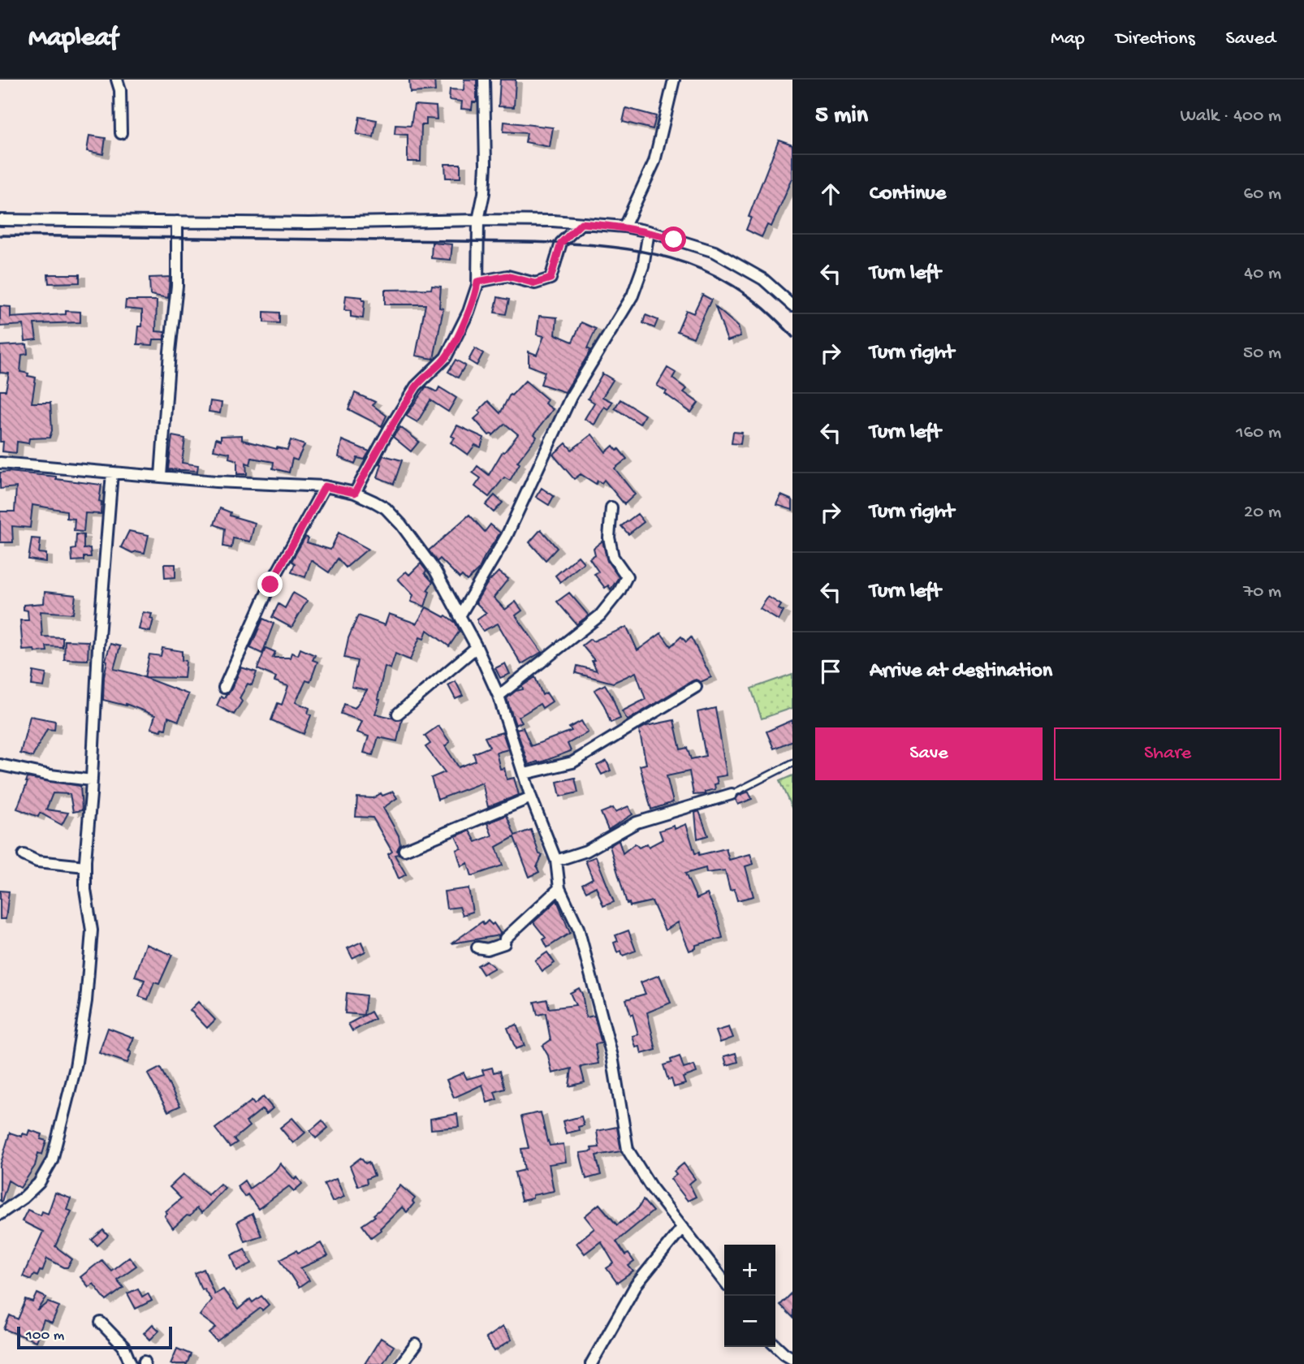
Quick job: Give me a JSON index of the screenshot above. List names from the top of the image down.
{
  "scale_bar": "100 m",
  "page": {
    "header": "Mapleaf",
    "nav": ["Map", "Directions", "Saved"],
    "heading": ["5 min", "Walk · 400 m"],
    "list": [
      ["Continue", "60 m"],
      ["Turn left", "40 m"],
      ["Turn right", "50 m"],
      ["Turn left", "160 m"],
      ["Turn right", "20 m"],
      ["Turn left", "70 m"],
      "Arrive at destination"
    ],
    "buttons": ["Save", "Share"],
    "map_buttons": ["+", "−"],
    "scale": "100 m"
  }
}
